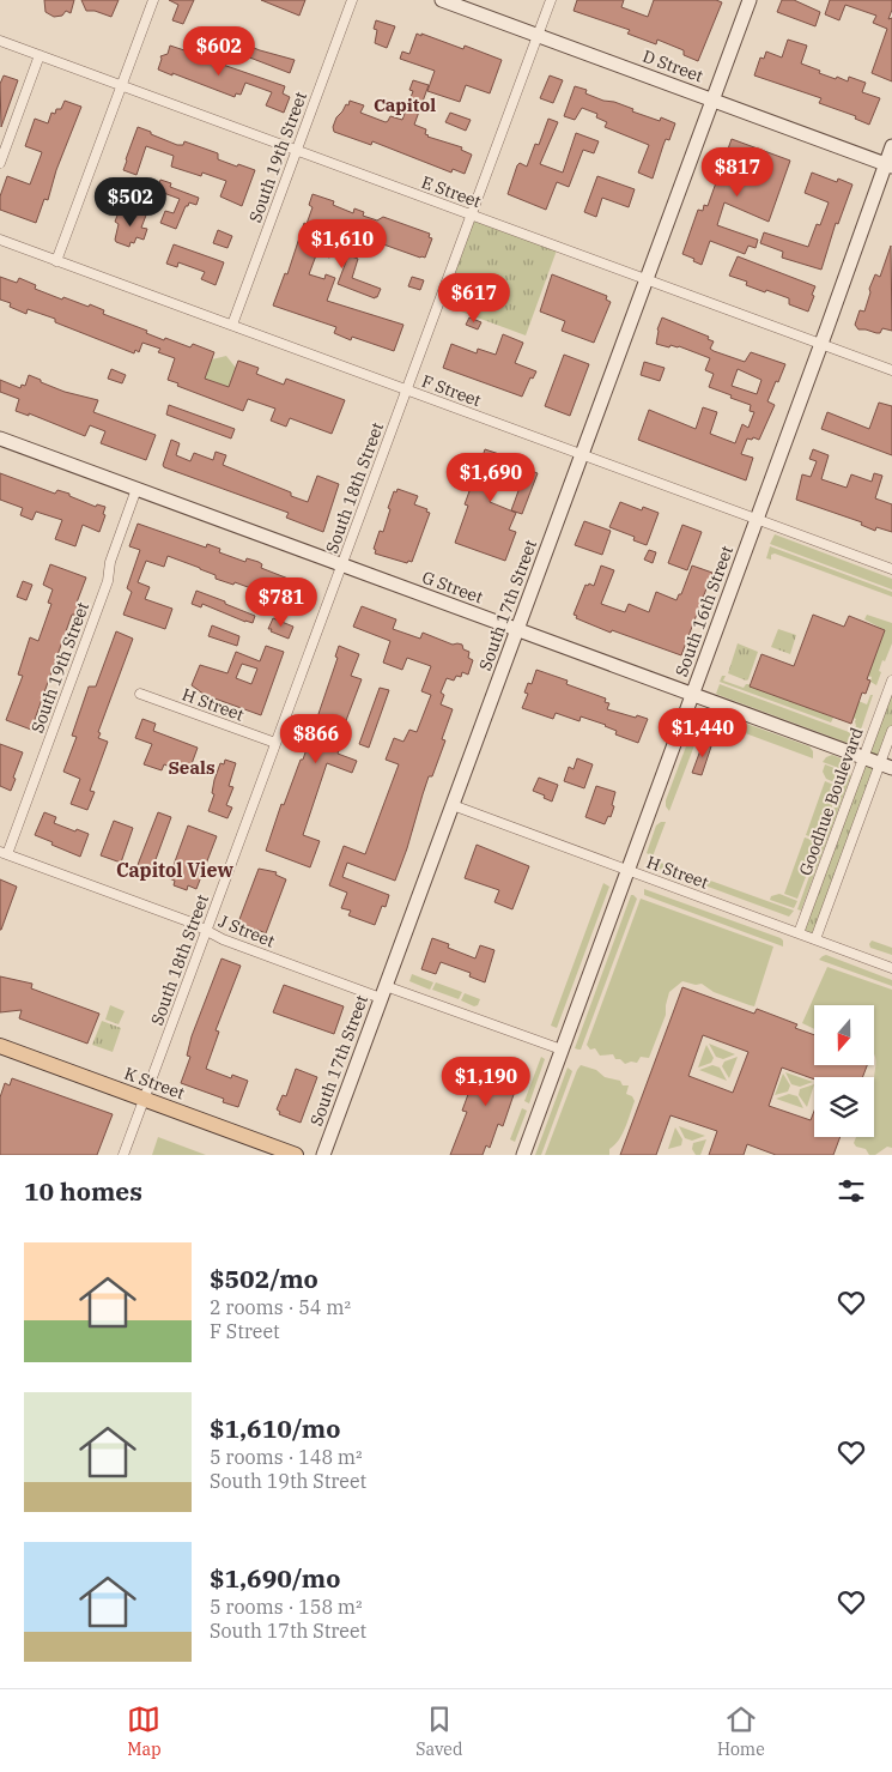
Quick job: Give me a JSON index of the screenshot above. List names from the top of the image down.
{
  "streets": {
    "main road": [
      "D Street",
      "G Street",
      "South 17th Street",
      "South 16th Street",
      "K Street"
    ],
    "street": [
      "South 19th Street",
      "E Street",
      "F Street",
      "South 18th Street",
      "H Street",
      "Goodhue Boulevard",
      "J Street"
    ]
  },
  "crossings": [
    ["D Street", "South 18th Street"],
    ["D Street", "South 17th Street"],
    ["D Street", "South 16th Street"],
    ["South 19th Street", "E Street"],
    ["South 19th Street", "F Street"],
    ["South 19th Street", "G Street"],
    ["South 19th Street", "J Street"],
    ["E Street", "South 18th Street"],
    ["E Street", "South 17th Street"],
    ["E Street", "South 16th Street"],
    ["F Street", "South 18th Street"],
    ["F Street", "South 17th Street"],
    ["F Street", "South 16th Street"],
    ["South 18th Street", "G Street"],
    ["South 18th Street", "H Street"],
    ["South 18th Street", "J Street"],
    ["South 18th Street", "K Street"],
    ["G Street", "South 17th Street"],
    ["G Street", "South 16th Street"],
    ["G Street", "Goodhue Boulevard"],
    ["South 17th Street", "H Street"],
    ["South 17th Street", "J Street"],
    ["South 16th Street", "H Street"],
    ["South 16th Street", "J Street"],
    ["H Street", "Goodhue Boulevard"]
  ],
  "districts": ["Capitol", "Seals", "Capitol View"],
  "north": "bottom",
  "page": {
    "price": [
      "$602",
      "$817",
      "$502",
      "$1,610",
      "$617",
      "$1,690",
      "$781",
      "$1,440",
      "$866",
      "$1,190"
    ],
    "heading": "10 homes",
    "list": [
      {
        "name": "$502/mo",
        "note": "2 rooms · 54 m² · F Street"
      },
      {
        "name": "$1,610/mo",
        "note": "5 rooms · 148 m² · South 19th Street"
      },
      {
        "name": "$1,690/mo",
        "note": "5 rooms · 158 m² · South 17th Street"
      }
    ],
    "tabs": ["Map", "Saved", "Home"]
  }
}
